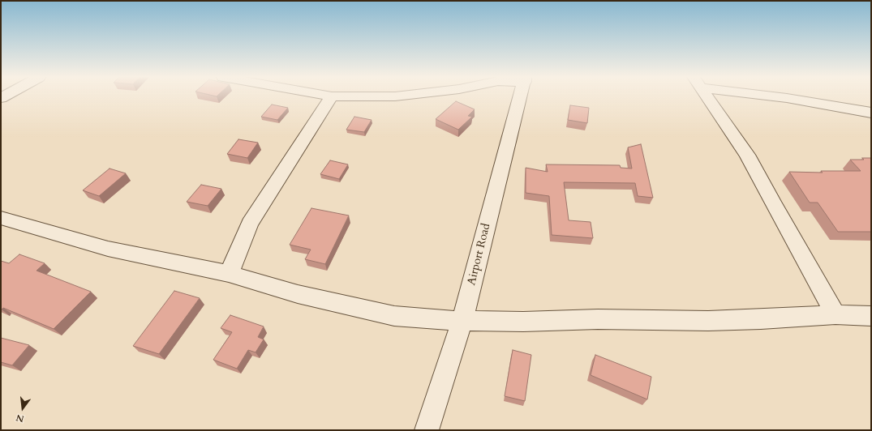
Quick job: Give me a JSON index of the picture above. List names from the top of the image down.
{
  "streets": {
    "street": ["Airport Road"]
  },
  "north": "bottom"
}
